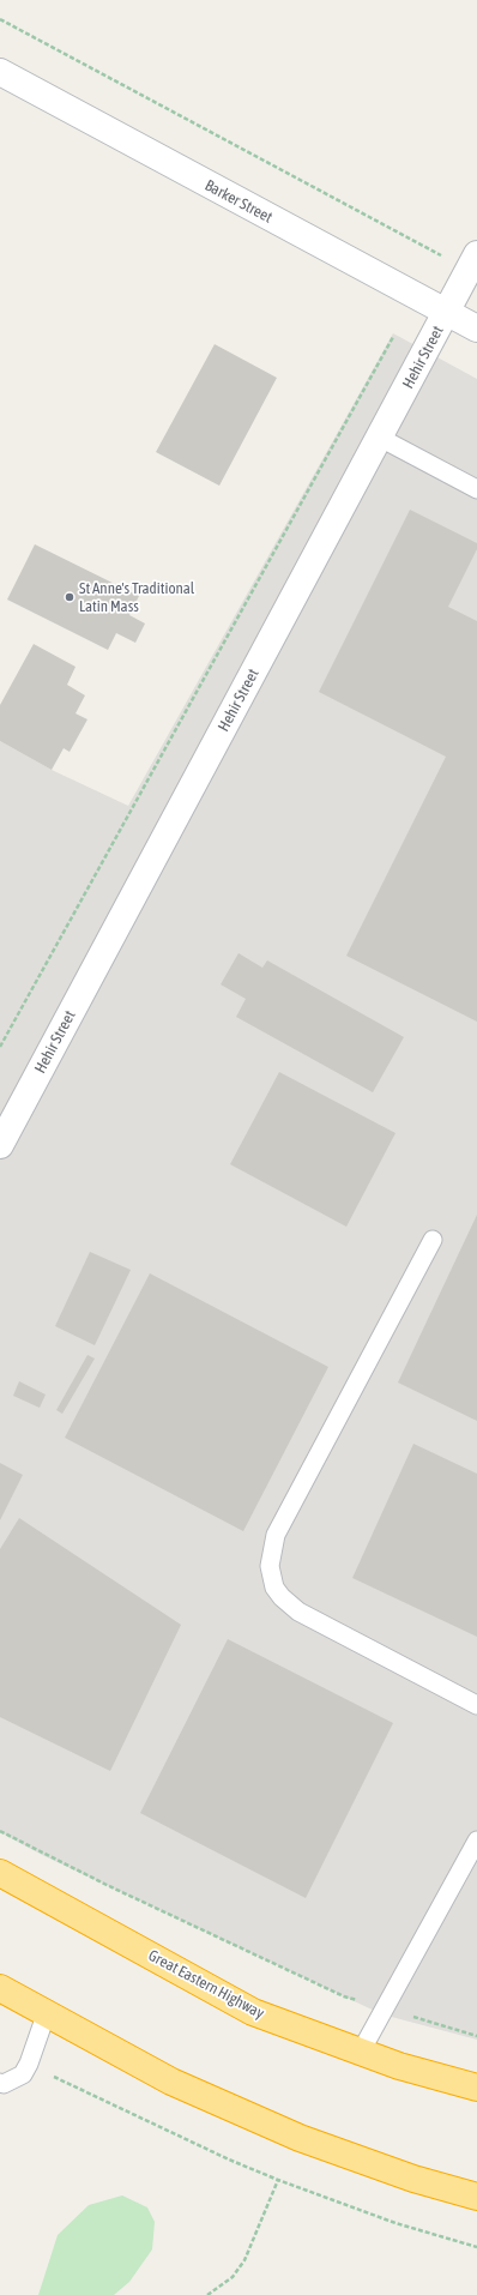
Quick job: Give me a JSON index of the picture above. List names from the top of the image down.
{
  "streets": {
    "highway": ["Great Eastern Highway"],
    "street": ["Barker Street", "Hehir Street"]
  },
  "crossings": [
    ["Barker Street", "Hehir Street"]
  ],
  "places": ["St Anne's Traditional Latin Mass"]
}
